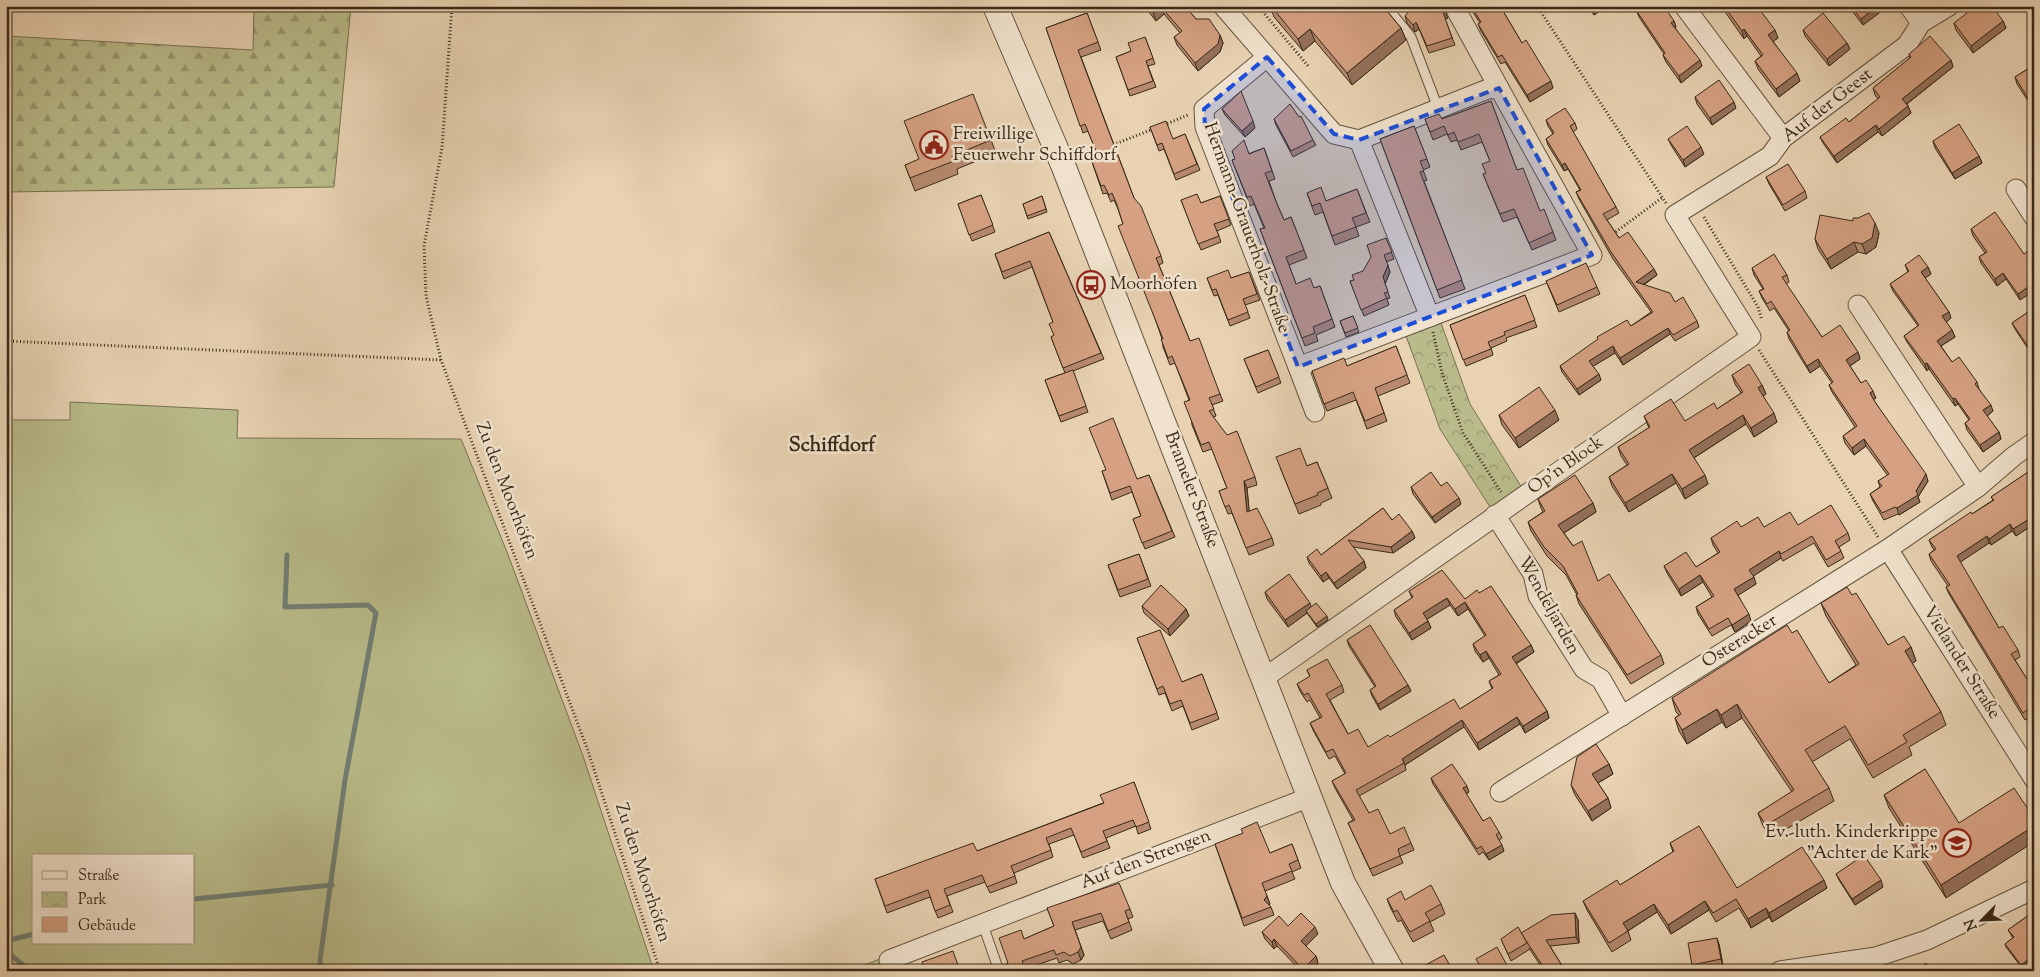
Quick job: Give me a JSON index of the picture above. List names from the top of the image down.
{
  "streets": {
    "street": [
      "Auf der Geest",
      "Hermann-Grauerholz-Straße",
      "Op'n Block",
      "Brameler Straße",
      "Wendeljarden",
      "Osteracker",
      "Vielander Straße",
      "Auf den Strengen"
    ],
    "path": ["Zu den Moorhöfen"]
  },
  "crossings": [
    ["Op'n Block", "Brameler Straße"],
    ["Op'n Block", "Wendeljarden"],
    ["Brameler Straße", "Auf den Strengen"],
    ["Wendeljarden", "Osteracker"],
    ["Osteracker", "Vielander Straße"]
  ],
  "districts": ["Schiffdorf"],
  "places": {
    "public building": ["Freiwillige Feuerwehr Schiffdorf"],
    "bus stop": ["Moorhöfen"],
    "school or university": ["Ev.-luth. Kinderkrippe \"Achter de Kark\""]
  },
  "legend": ["Straße", "Park", "Gebäude"],
  "north": "bottom left"
}
